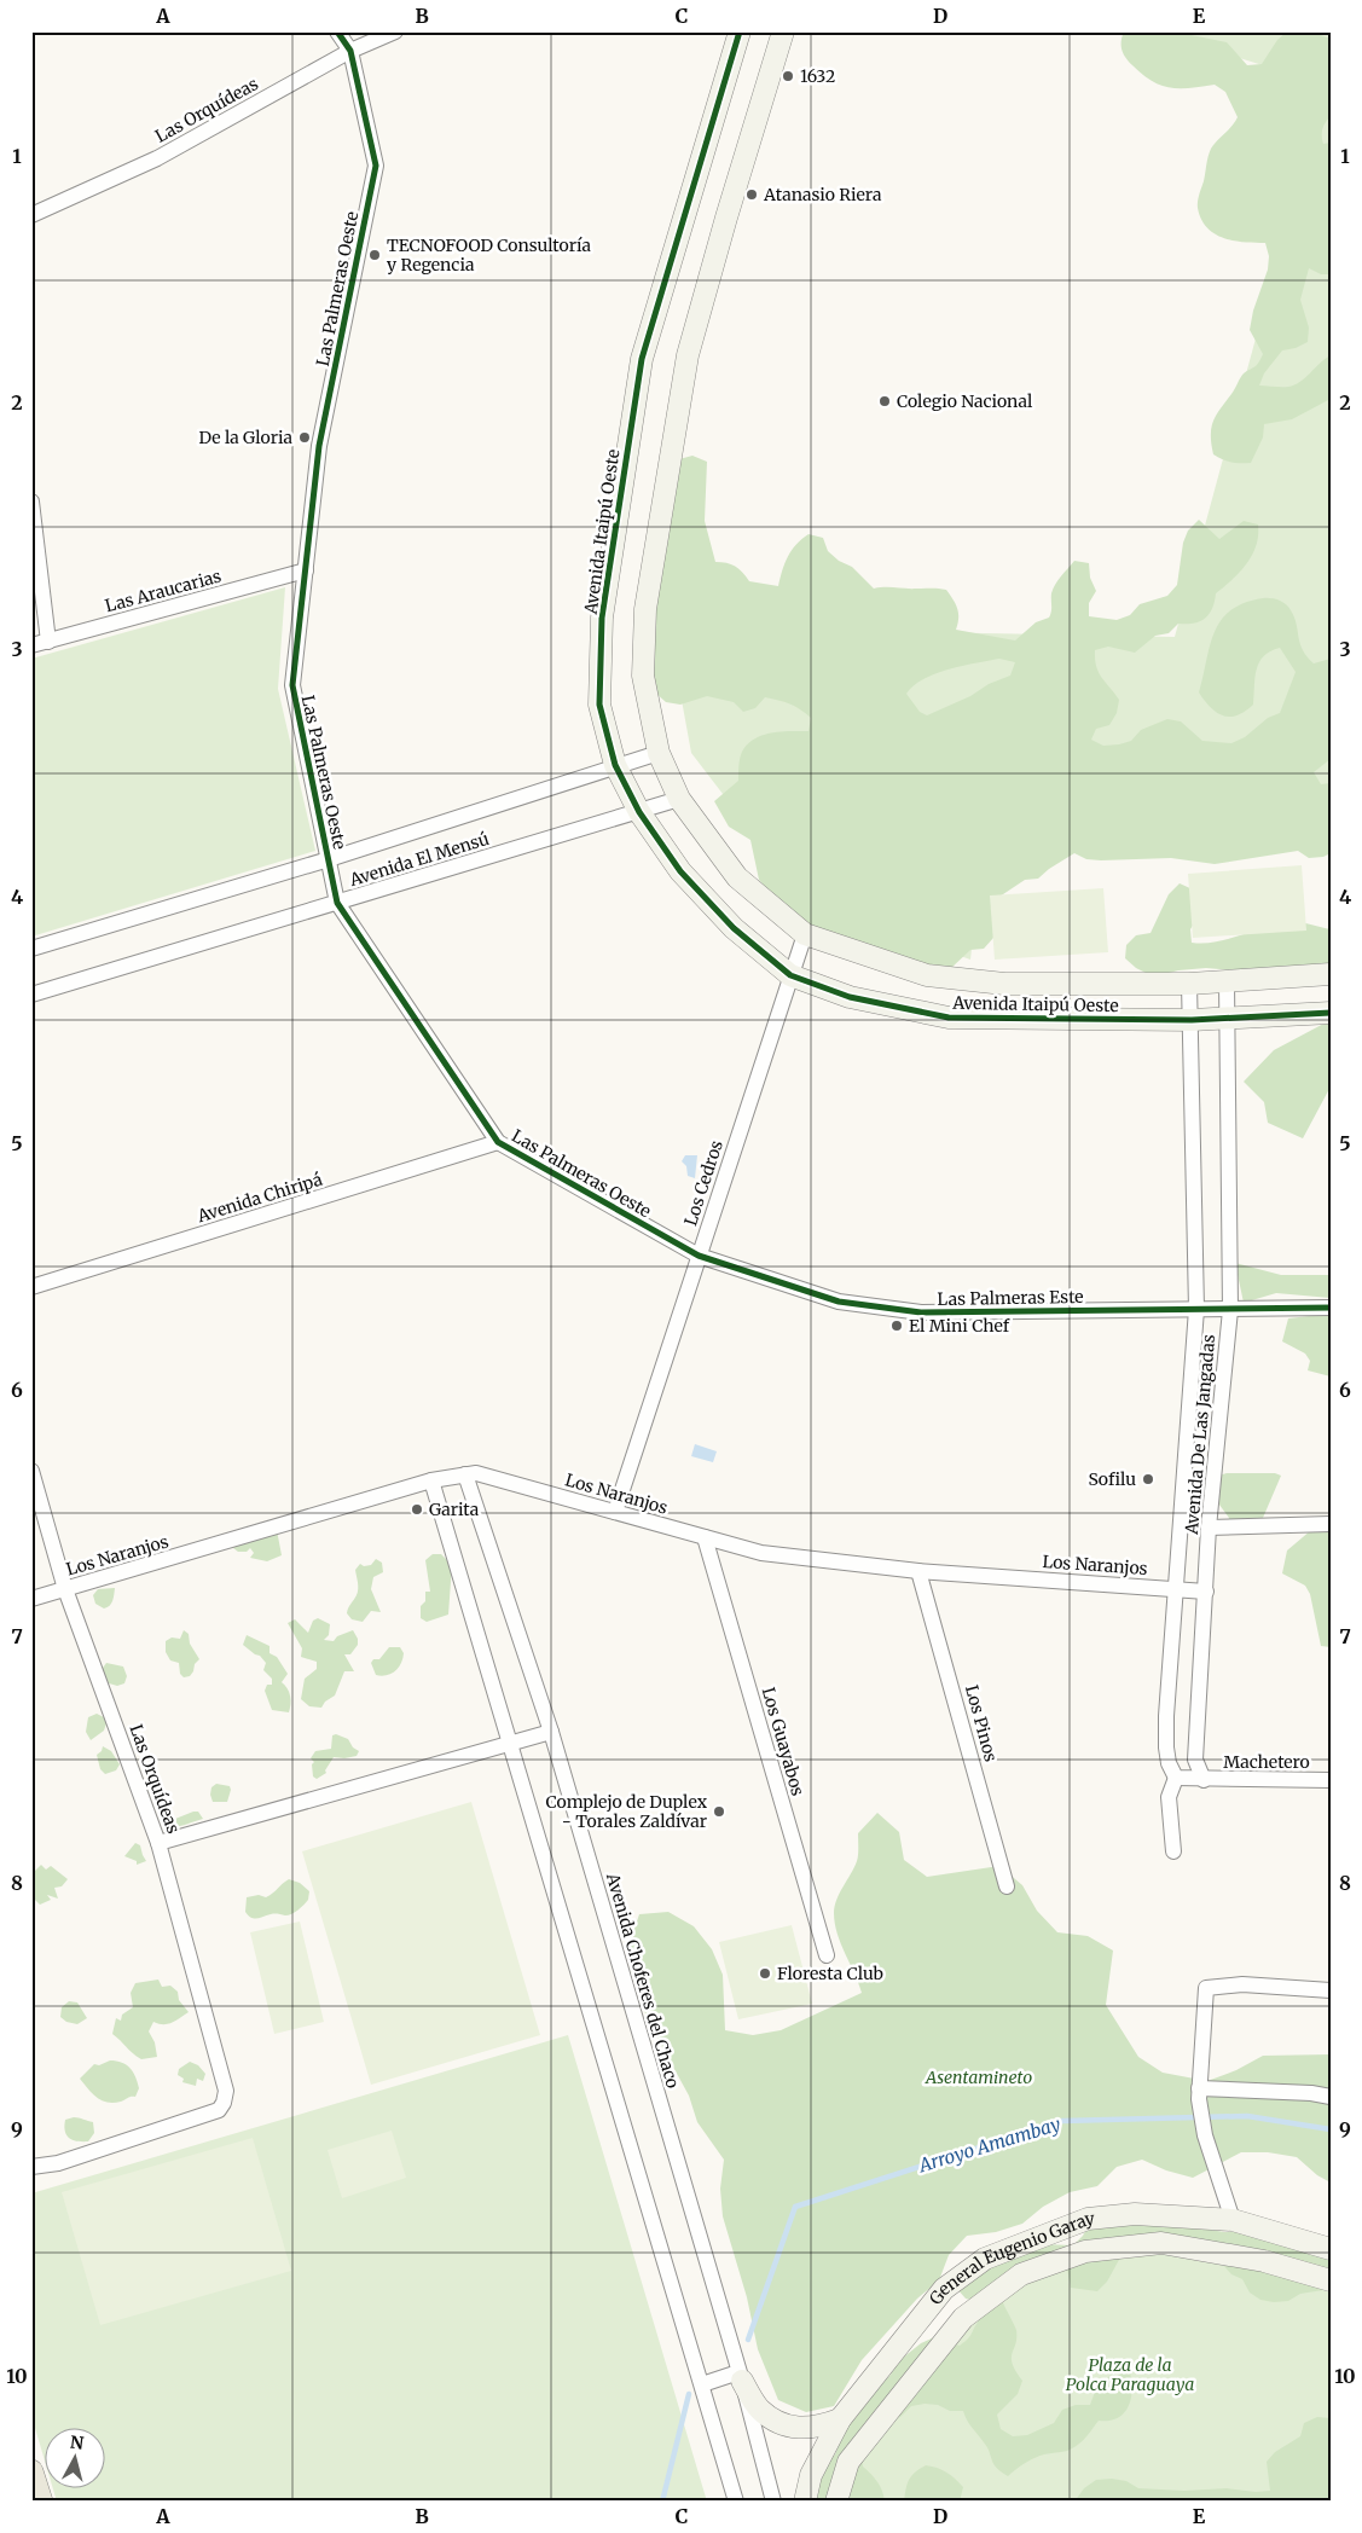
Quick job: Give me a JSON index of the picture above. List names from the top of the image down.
{
  "streets": {
    "street": [
      "Las Orquídeas",
      "Las Palmeras Oeste",
      "Avenida Itaipú Oeste",
      "Las Araucarias",
      "Avenida El Mensú",
      "Los Cedros",
      "Avenida Chiripá",
      "Las Palmeras Este",
      "Avenida De Las Jangadas",
      "Los Naranjos",
      "Los Pinos",
      "Los Guayabos",
      "Machetero",
      "Avenida Choferes del Chaco",
      "General Eugenio Garay"
    ]
  },
  "crossings": [
    ["Las Orquídeas", "Las Palmeras Oeste"],
    ["Las Orquídeas", "Los Naranjos"],
    ["Las Palmeras Oeste", "Las Araucarias"],
    ["Las Palmeras Oeste", "Avenida El Mensú"],
    ["Las Palmeras Oeste", "Los Cedros"],
    ["Las Palmeras Oeste", "Avenida Chiripá"],
    ["Las Palmeras Oeste", "Las Palmeras Este"],
    ["Avenida Itaipú Oeste", "Avenida El Mensú"],
    ["Avenida Itaipú Oeste", "Los Cedros"],
    ["Avenida Itaipú Oeste", "Avenida De Las Jangadas"],
    ["Los Cedros", "Las Palmeras Este"],
    ["Los Cedros", "Los Naranjos"],
    ["Las Palmeras Este", "Avenida De Las Jangadas"],
    ["Avenida De Las Jangadas", "Los Naranjos"],
    ["Avenida De Las Jangadas", "Machetero"],
    ["Los Naranjos", "Los Pinos"],
    ["Los Naranjos", "Los Guayabos"],
    ["Los Naranjos", "Avenida Choferes del Chaco"]
  ],
  "water": ["Arroyo Amambay"],
  "parks": ["Asentamineto", "Plaza de la Polca Paraguaya"],
  "places": [
    "1632",
    "Atanasio Riera",
    "TECNOFOOD Consultoría y Regencia",
    "Colegio Nacional",
    "De la Gloria",
    "El Mini Chef",
    "Sofilu",
    "Garita",
    "Complejo de Duplex - Torales Zaldívar",
    "Floresta Club"
  ],
  "north": "top",
  "grid": {
    "columns": [
      "A",
      "B",
      "C",
      "D",
      "E"
    ],
    "rows": [
      "1",
      "2",
      "3",
      "4",
      "5",
      "6",
      "7",
      "8",
      "9",
      "10"
    ]
  }
}
